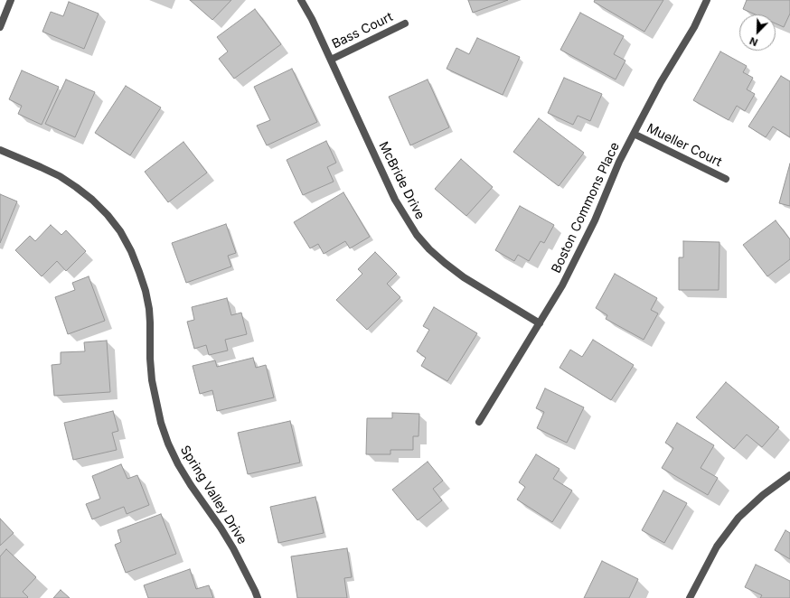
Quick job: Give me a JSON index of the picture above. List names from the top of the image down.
{
  "streets": {
    "street": [
      "Bass Court",
      "Mueller Court",
      "McBride Drive",
      "Boston Commons Place",
      "Spring Valley Drive"
    ]
  },
  "crossings": [
    ["Bass Court", "McBride Drive"],
    ["Mueller Court", "Boston Commons Place"],
    ["McBride Drive", "Boston Commons Place"]
  ],
  "north": "bottom left"
}
